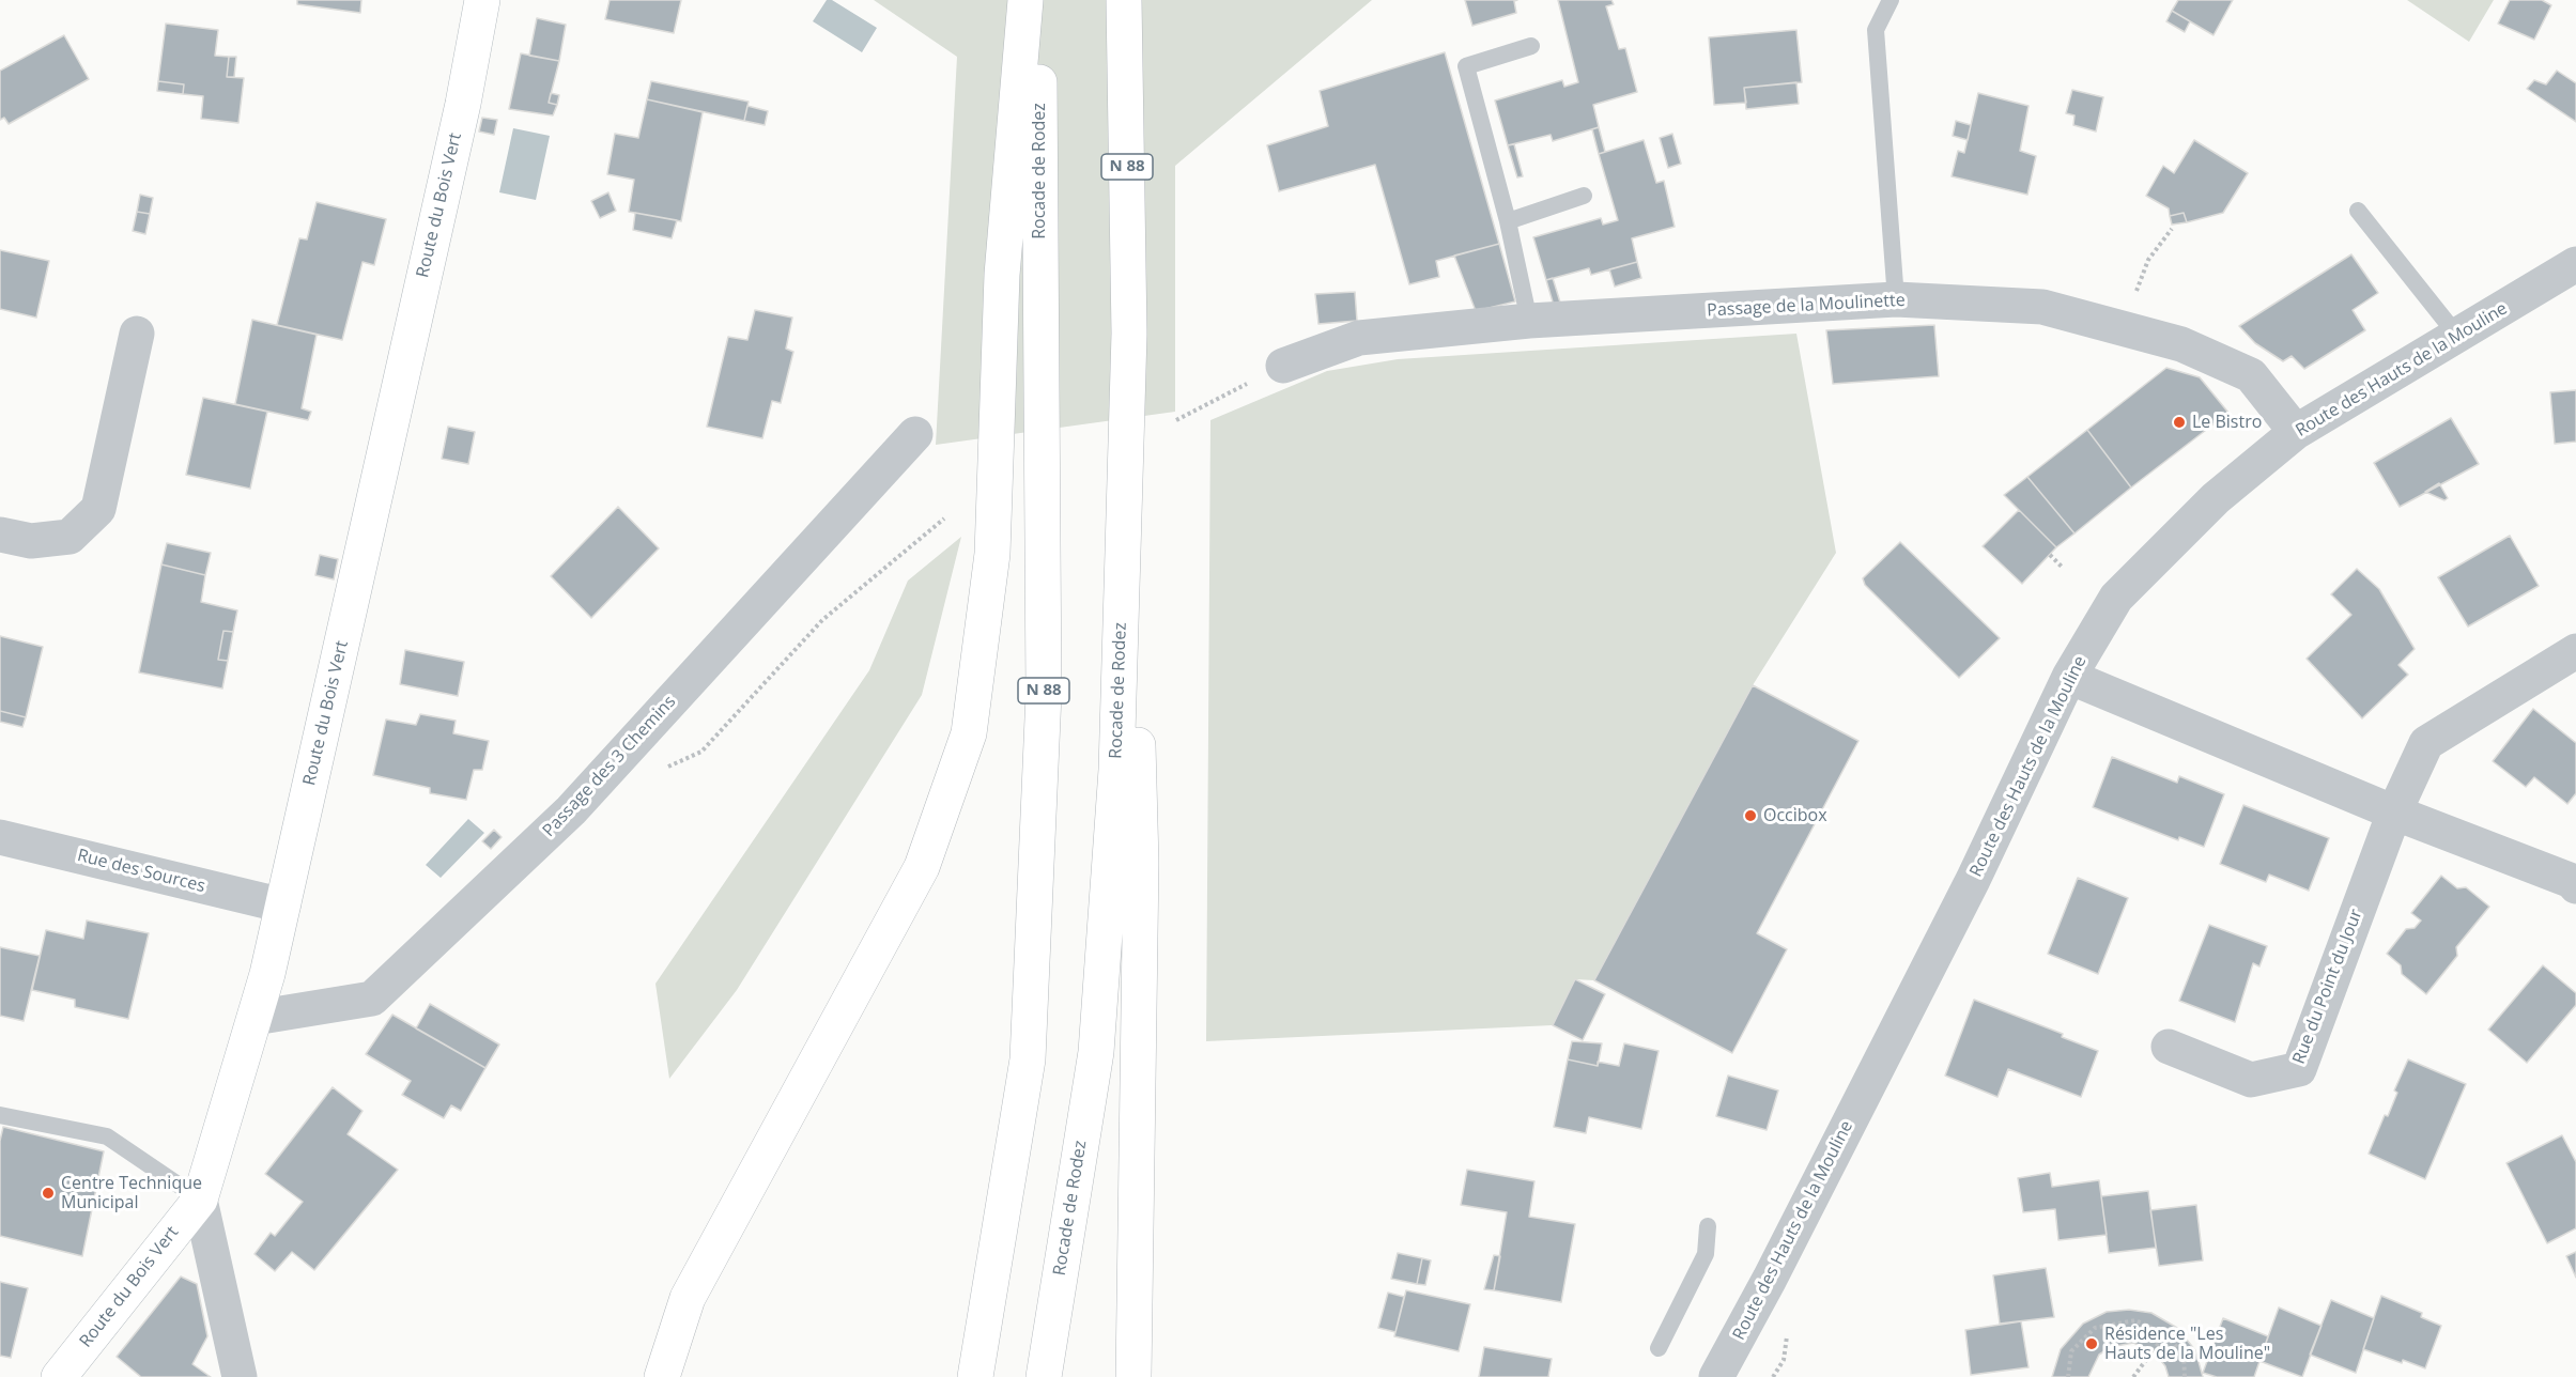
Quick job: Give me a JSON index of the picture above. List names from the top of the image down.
{
  "streets": {
    "main road": ["N 88", "Rocade de Rodez", "Route du Bois Vert"],
    "street": [
      "Passage de la Moulinette",
      "Route des Hauts de la Mouline",
      "Passage des 3 Chemins",
      "Rue des Sources",
      "Rue du Point du Jour"
    ]
  },
  "crossings": [
    ["Route du Bois Vert", "Passage des 3 Chemins"],
    ["Route du Bois Vert", "Rue des Sources"],
    ["Passage de la Moulinette", "Route des Hauts de la Mouline"]
  ],
  "places": [
    "Le Bistro",
    "Occibox",
    "Centre Technique Municipal",
    "Résidence \"Les Hauts de la Mouline\""
  ]
}
